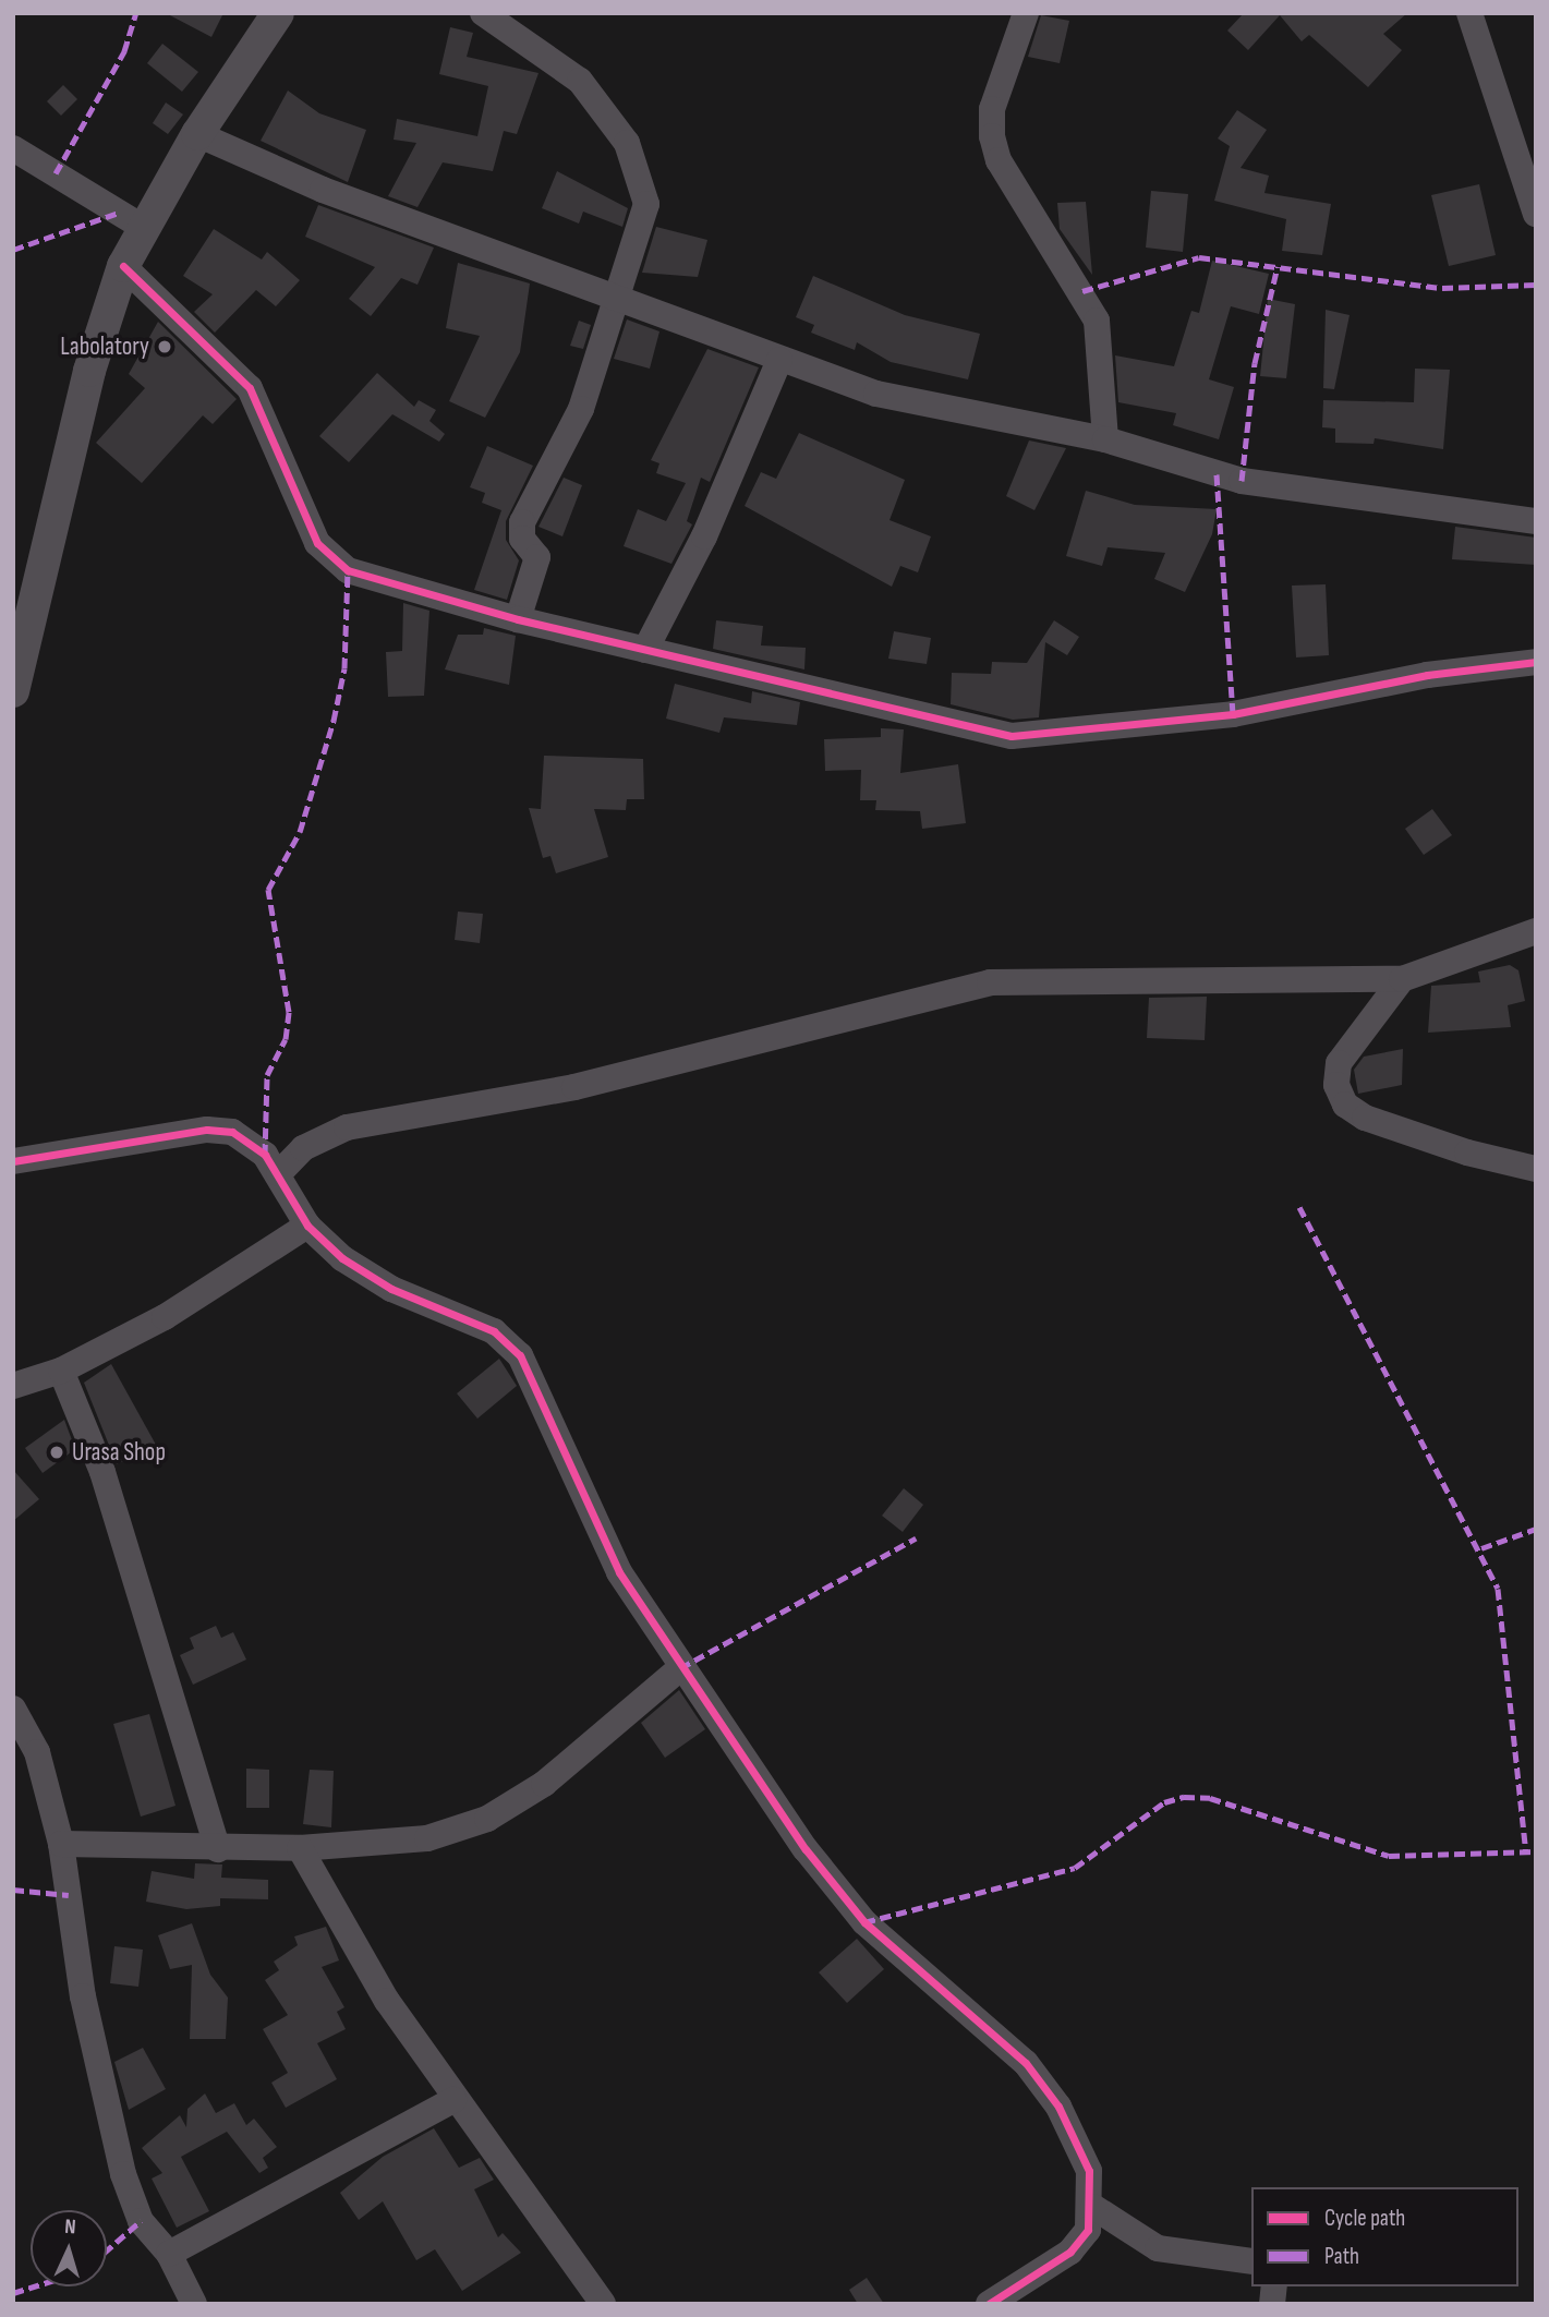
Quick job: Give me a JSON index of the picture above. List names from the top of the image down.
{
  "places": ["Labolatory", "Urasa Shop"],
  "legend": ["Cycle path", "Path"],
  "north": "top"
}
